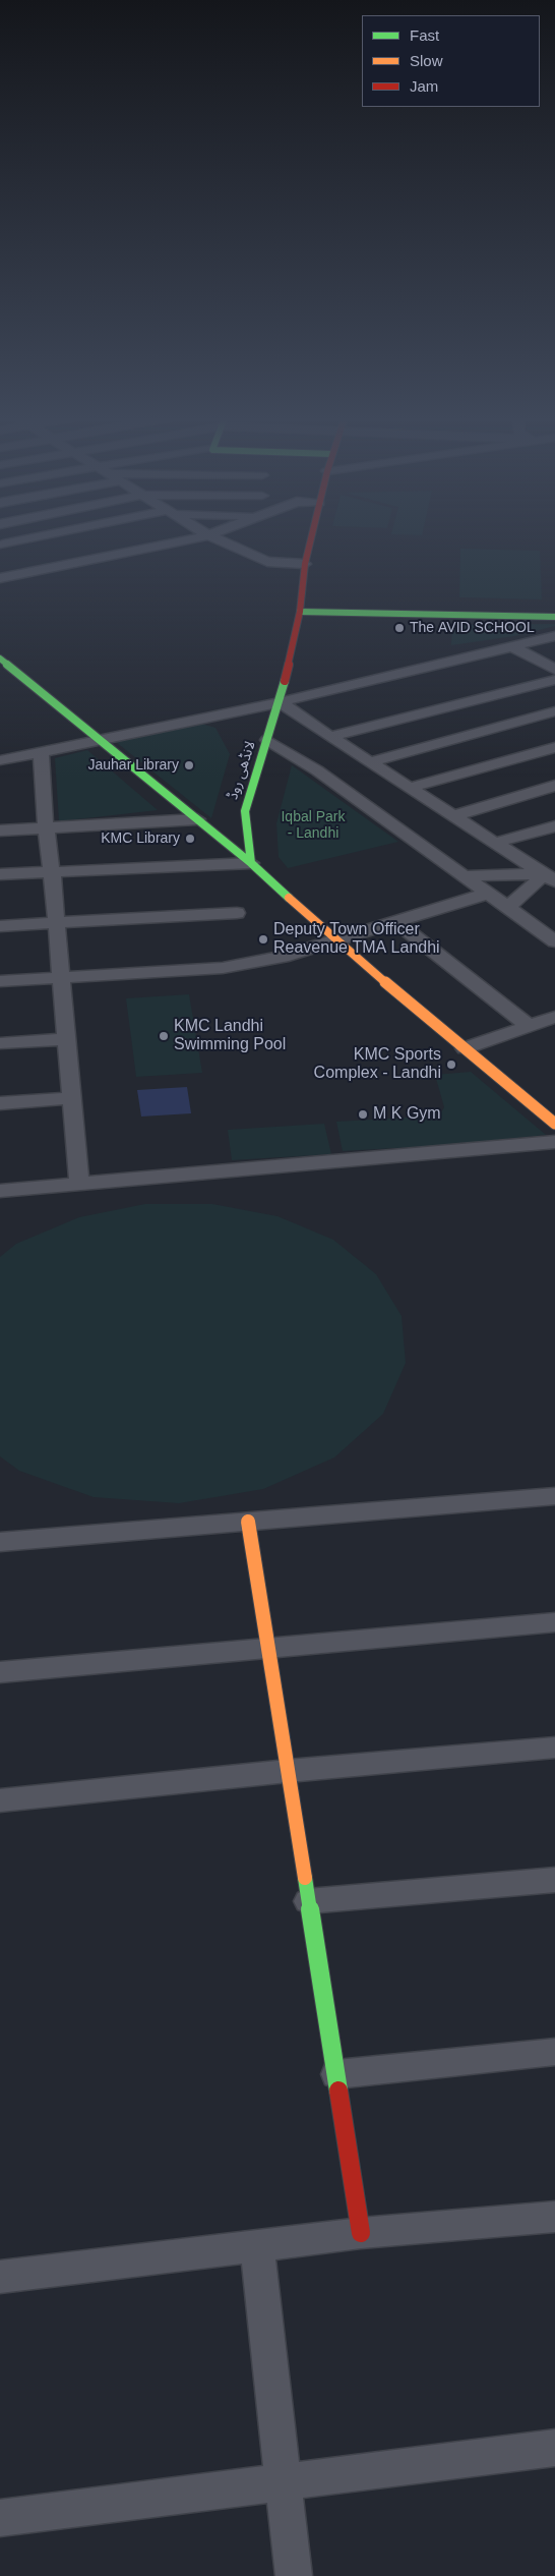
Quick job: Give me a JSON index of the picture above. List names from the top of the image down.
{
  "streets": {
    "main road": ["لانڈھی روڈ"]
  },
  "parks": ["Iqbal Park - Landhi"],
  "places": [
    "The AVID SCHOOL",
    "Jauhar Library",
    "KMC Library",
    "Deputy Town Officer Reavenue TMA Landhi",
    "KMC Landhi Swimming Pool",
    "KMC Sports Complex - Landhi",
    "M K Gym"
  ],
  "legend": ["Fast", "Slow", "Jam"]
}
